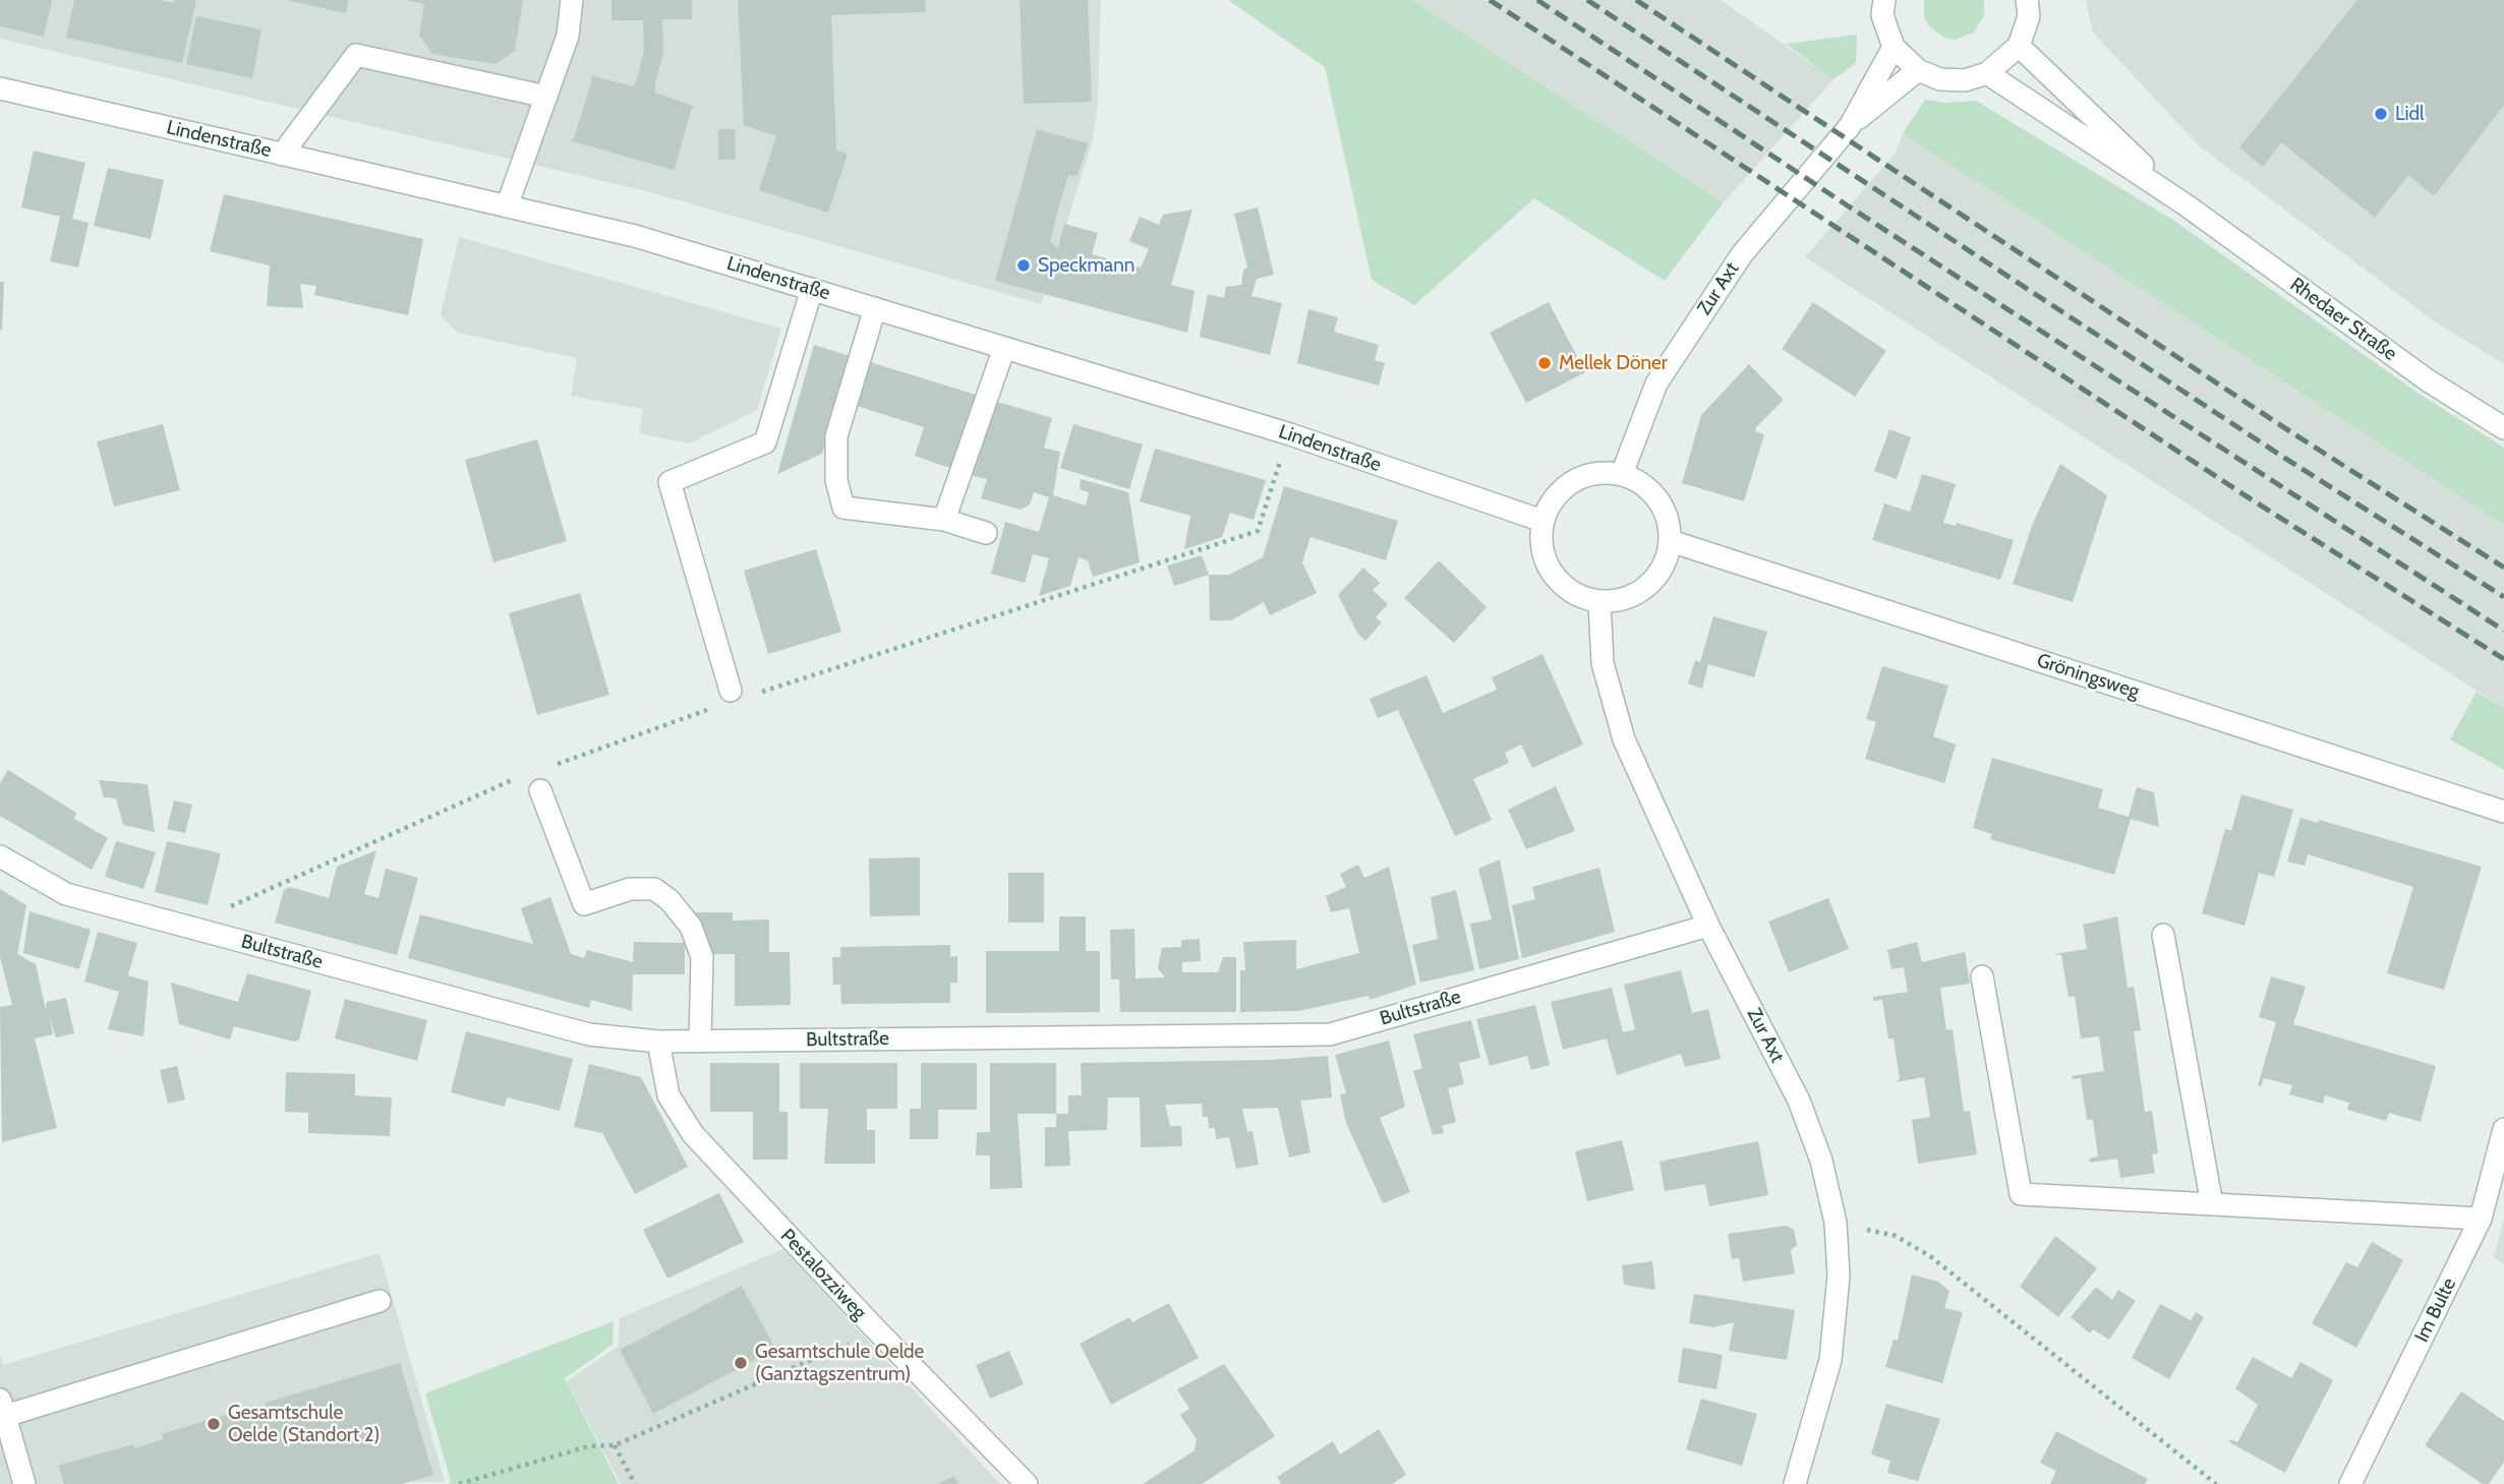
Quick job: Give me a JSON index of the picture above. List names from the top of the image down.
{
  "streets": {
    "street": [
      "Lindenstraße",
      "Zur Axt",
      "Rhedaer Straße",
      "Gröningsweg",
      "Bultstraße",
      "Pestalozziweg",
      "Im Bulte"
    ]
  },
  "crossings": [
    ["Lindenstraße", "Zur Axt"],
    ["Lindenstraße", "Gröningsweg"],
    ["Zur Axt", "Gröningsweg"],
    ["Zur Axt", "Bultstraße"],
    ["Bultstraße", "Pestalozziweg"]
  ],
  "places": [
    "Lidl",
    "Speckmann",
    "Mellek Döner",
    "Gesamtschule Oelde (Ganztagszentrum)",
    "Gesamtschule Oelde (Standort 2)"
  ]
}
